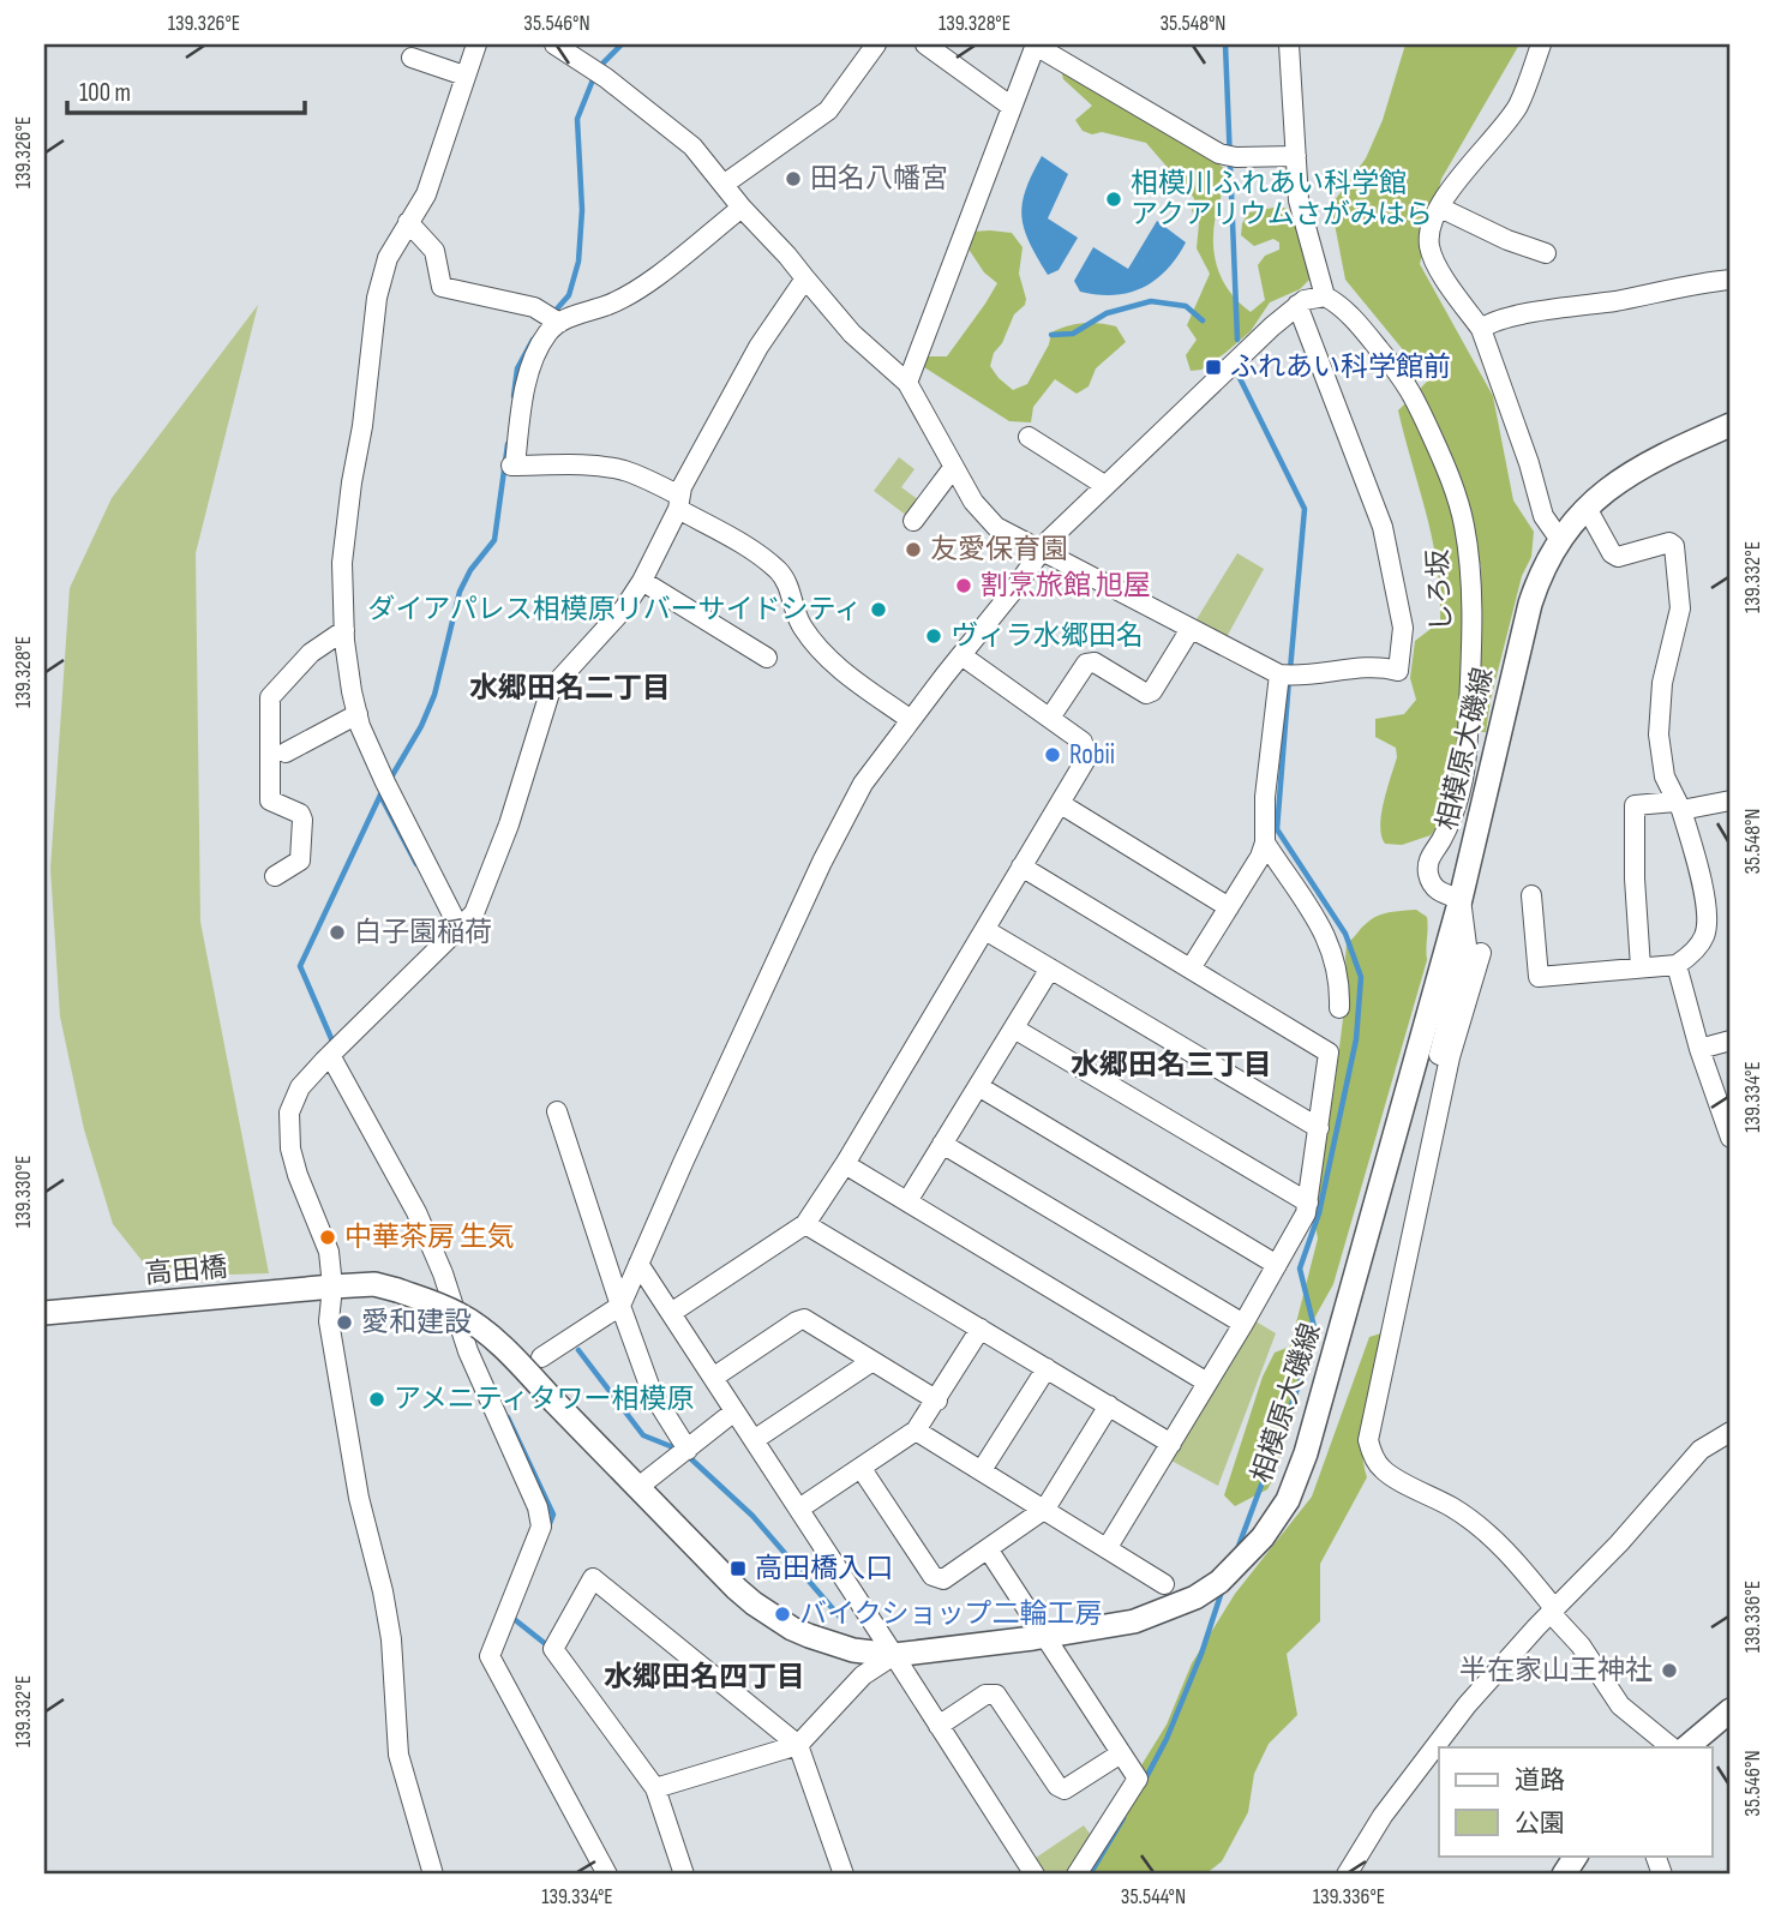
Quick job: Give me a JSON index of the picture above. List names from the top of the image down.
{
  "streets": {
    "main road": ["相模原大磯線", "高田橋"],
    "street": ["しろ坂"]
  },
  "crossings": [
    ["しろ坂", "相模原大磯線"],
    ["相模原大磯線", "高田橋"]
  ],
  "districts": ["水郷田名二丁目", "水郷田名三丁目", "水郷田名四丁目"],
  "places": {
    "other": [
      "田名八幡宮",
      "相模川ふれあい科学館 アクアリウムさがみはら",
      "友愛保育園",
      "割烹旅館 旭屋",
      "ダイアパレス相模原リバーサイドシティ",
      "ヴィラ水郷田名",
      "Robii",
      "白子園稲荷",
      "中華茶房 生気",
      "愛和建設",
      "アメニティタワー相模原",
      "バイクショップ二輪工房",
      "半在家山王神社"
    ],
    "transit": ["ふれあい科学館前", "高田橋入口"]
  },
  "legend": ["道路", "公園"],
  "scale_bar": "100 m",
  "coordinates": [
    "139.326°E",
    "35.546°N",
    "139.328°E",
    "35.548°N",
    "139.332°E",
    "139.334°E",
    "139.330°E",
    "139.336°E",
    "35.544°N"
  ]
}
